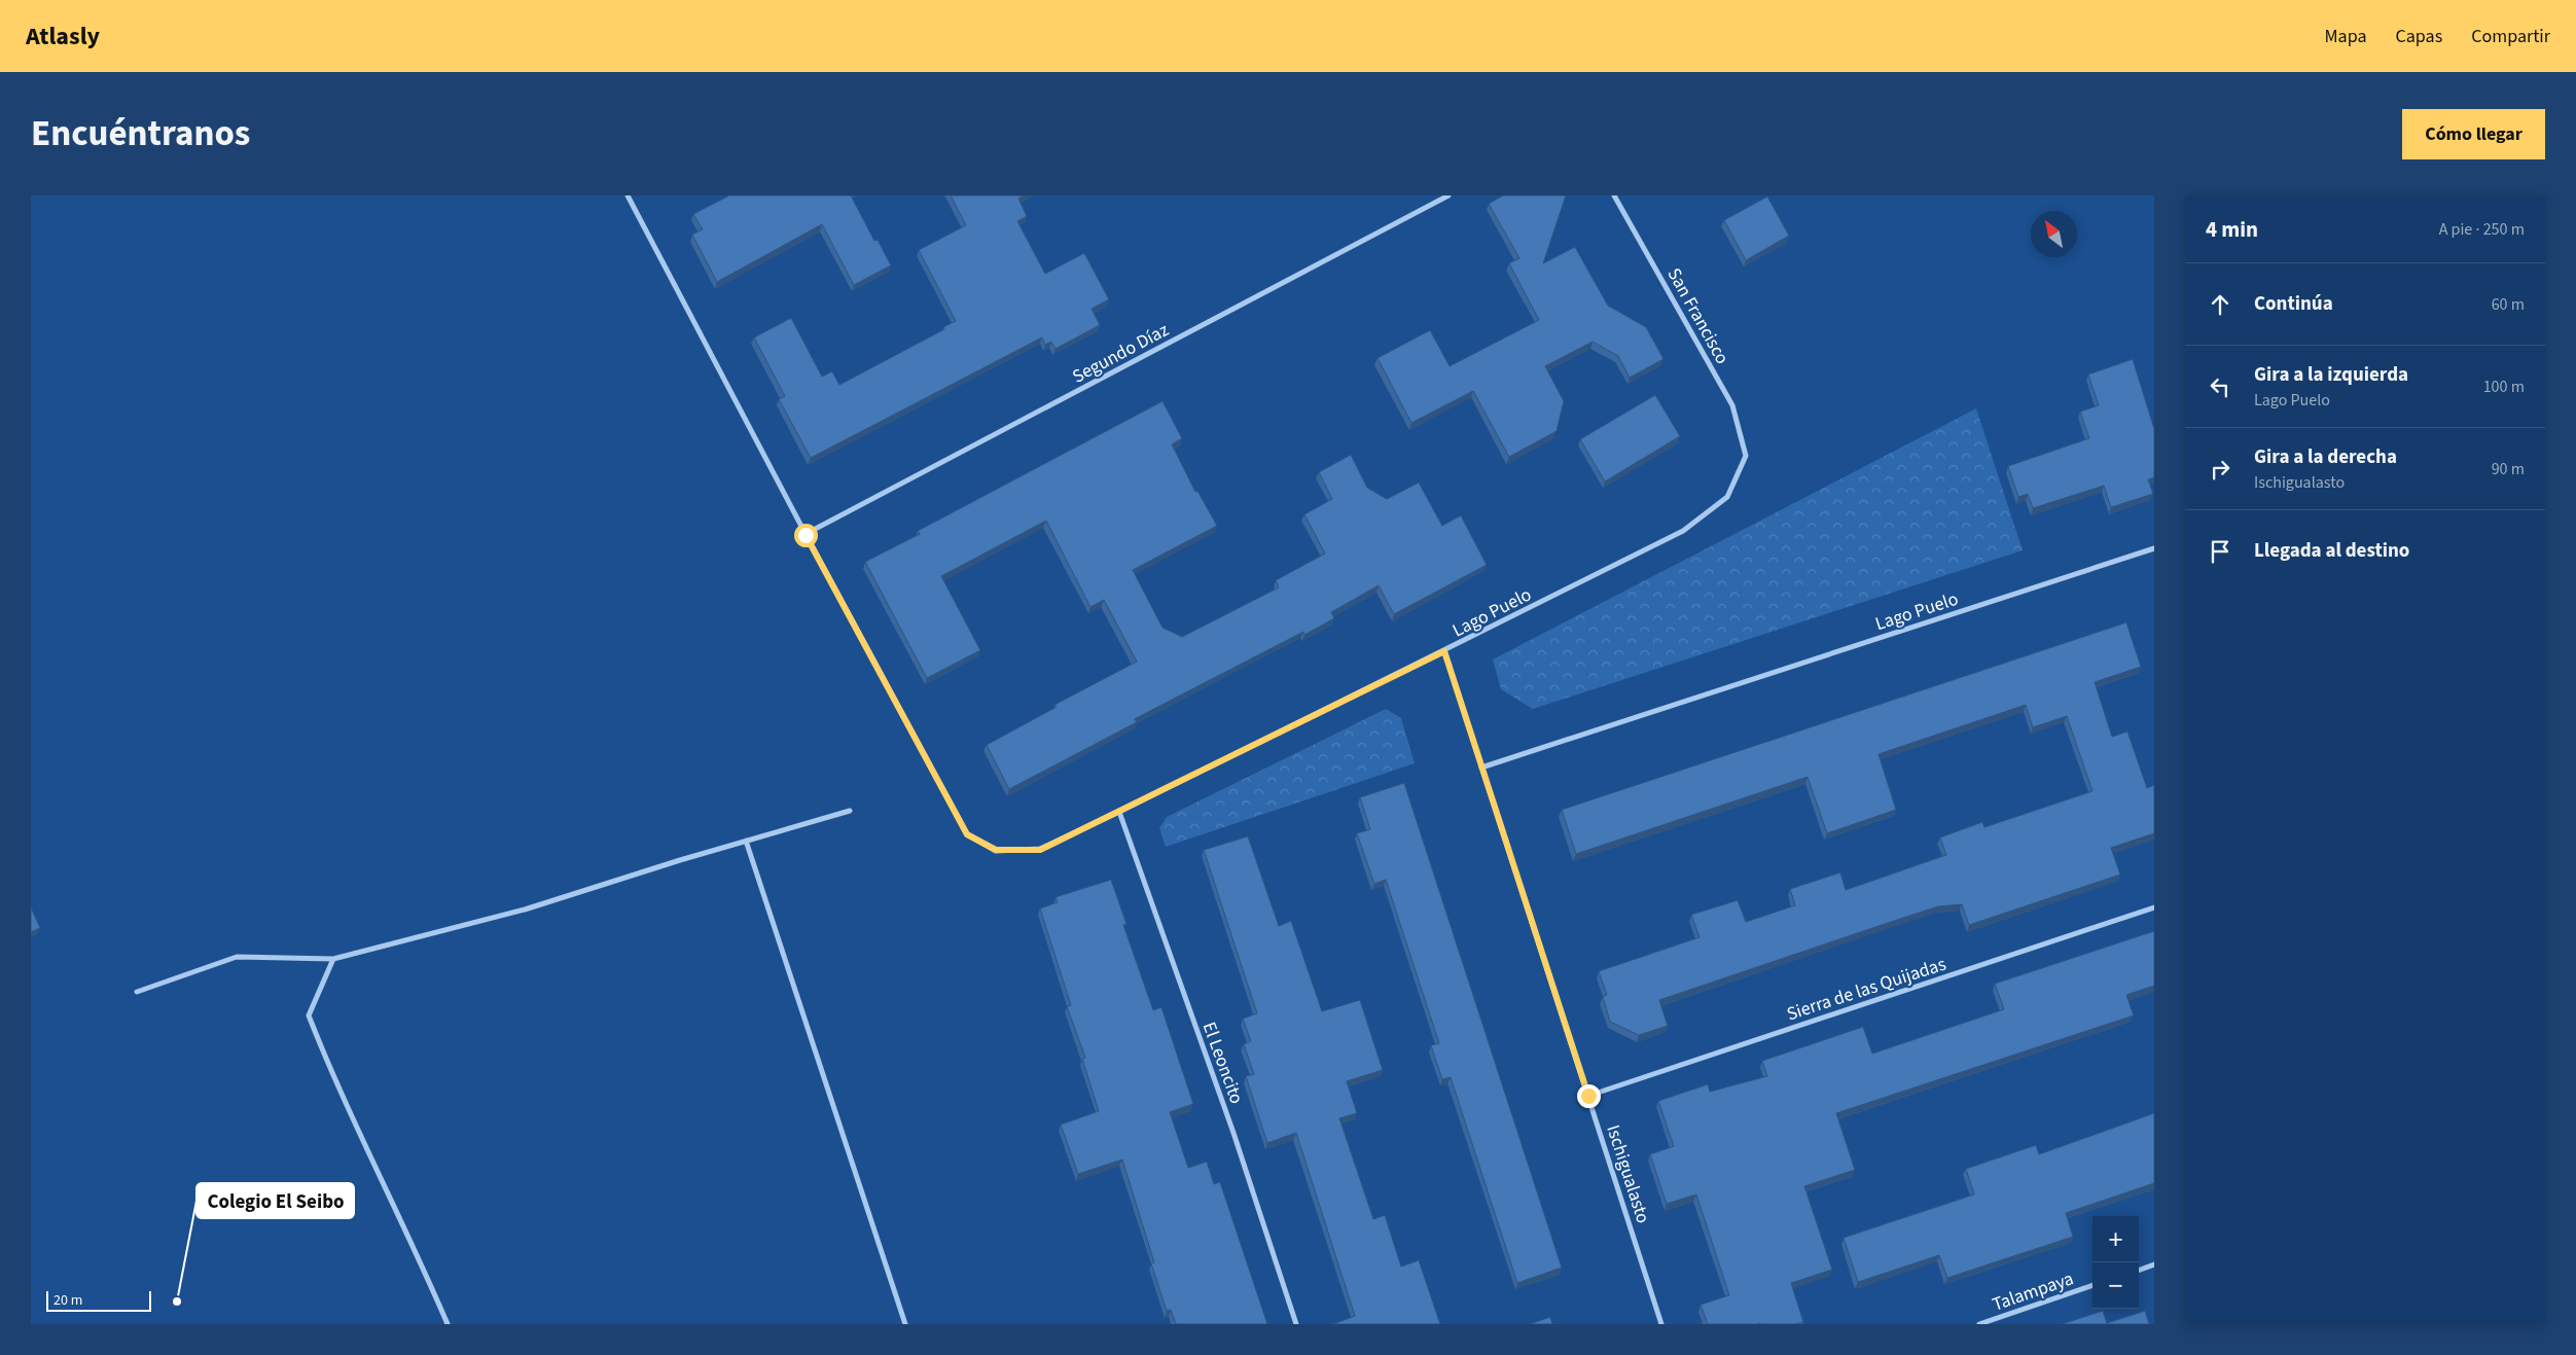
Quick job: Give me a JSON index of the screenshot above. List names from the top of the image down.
{
  "streets": {
    "street": [
      "San Francisco",
      "Segundo Díaz",
      "Lago Puelo",
      "Sierra de las Quijadas",
      "El Leoncito",
      "Ischigualasto",
      "Talampaya"
    ]
  },
  "crossings": [
    ["San Francisco", "Lago Puelo"],
    ["Segundo Díaz", "Lago Puelo"],
    ["Lago Puelo", "El Leoncito"],
    ["Lago Puelo", "Ischigualasto"],
    ["Sierra de las Quijadas", "Ischigualasto"]
  ],
  "places": ["Colegio El Seibo"],
  "scale_bar": "20 m",
  "north": "top left",
  "page": {
    "header": "Atlasly",
    "nav": ["Mapa", "Capas", "Compartir"],
    "title": "Encuéntranos",
    "buttons": "Cómo llegar",
    "heading": ["4 min", "A pie · 250 m"],
    "list": [
      ["Continúa", "60 m"],
      ["Gira a la izquierda", "Lago Puelo", "100 m"],
      ["Gira a la derecha", "Ischigualasto", "90 m"],
      "Llegada al destino"
    ],
    "map_buttons": ["+", "−"],
    "scale": "20 m"
  }
}
